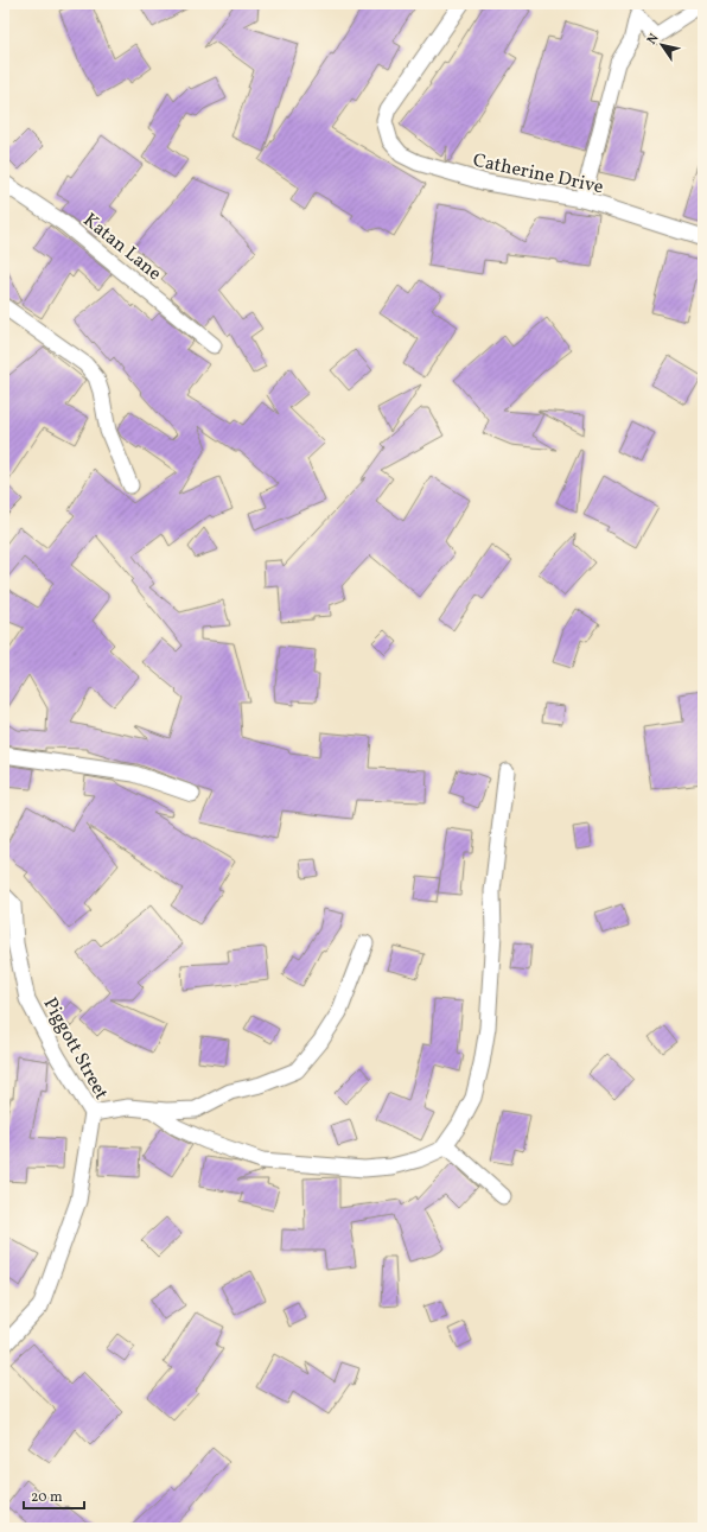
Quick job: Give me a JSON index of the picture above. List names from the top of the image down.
{
  "streets": {
    "street": ["Catherine Drive", "Katan Lane", "Piggott Street"]
  },
  "scale_bar": "20 m",
  "north": "top left"
}
